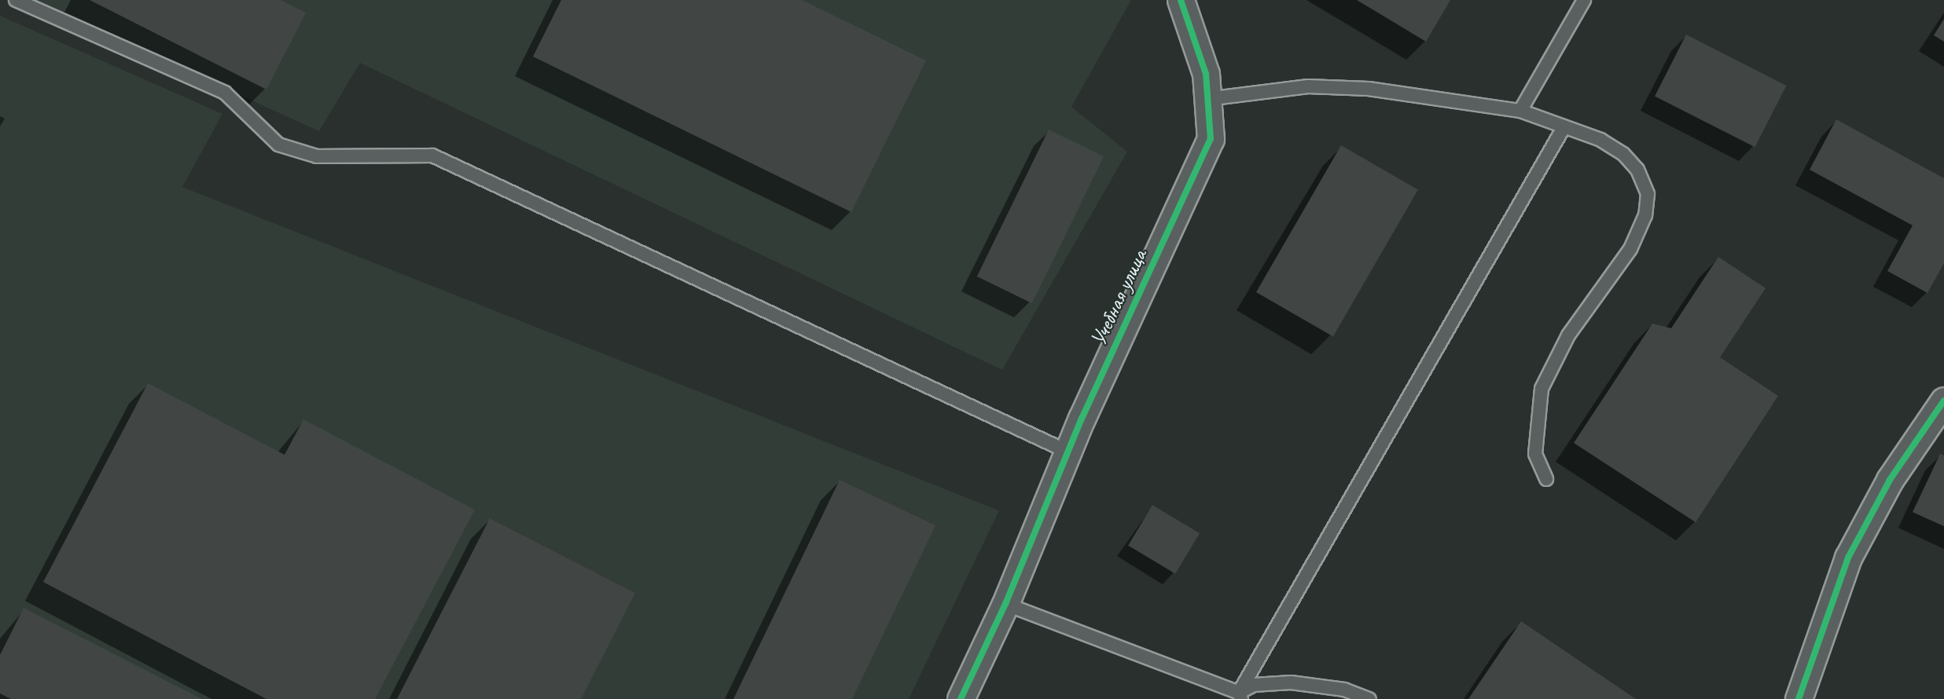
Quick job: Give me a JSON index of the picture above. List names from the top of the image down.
{
  "streets": {
    "street": ["Учебная улица"]
  }
}
